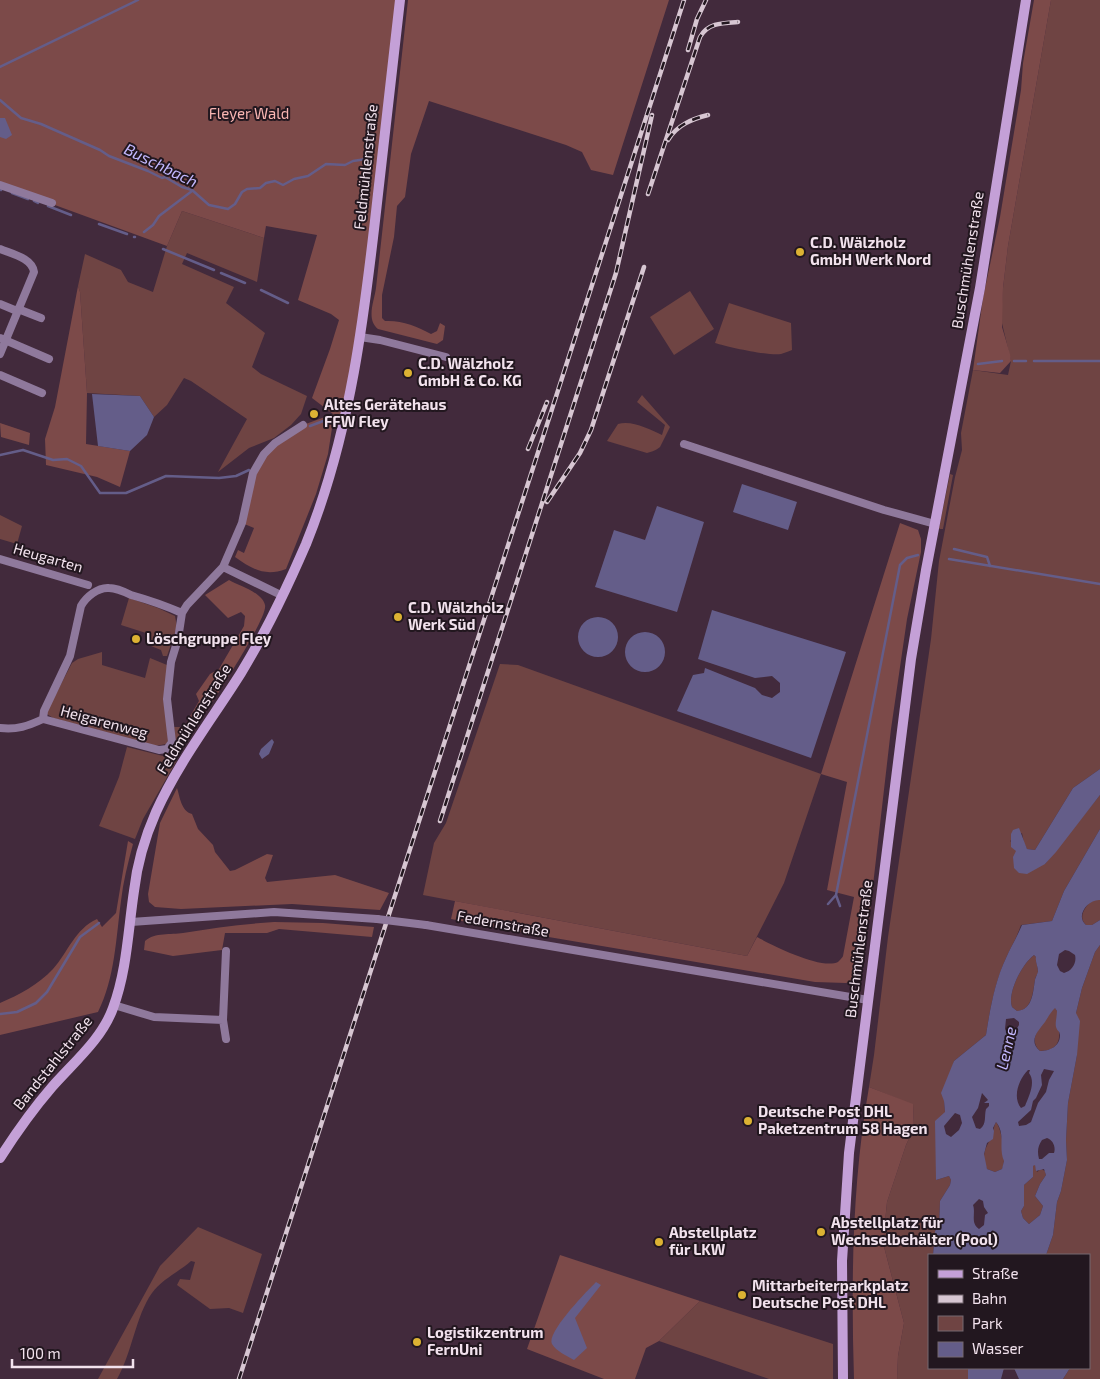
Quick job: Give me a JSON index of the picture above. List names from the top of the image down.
{
  "streets": {
    "street": [
      "Feldmühlenstraße",
      "Buschmühlenstraße",
      "Heugarten",
      "Heigarenweg",
      "Federnstraße",
      "Bandstahlstraße"
    ]
  },
  "crossings": [
    ["Feldmühlenstraße", "Federnstraße"],
    ["Feldmühlenstraße", "Bandstahlstraße"],
    ["Buschmühlenstraße", "Federnstraße"],
    ["Federnstraße", "Bandstahlstraße"]
  ],
  "water": ["Buschbach", "Lenne"],
  "parks": ["Fleyer Wald"],
  "places": [
    "C.D. Wälzholz GmbH Werk Nord",
    "C.D. Wälzholz GmbH & Co. KG",
    "Altes Gerätehaus FFW Fley",
    "C.D. Wälzholz Werk Süd",
    "Löschgruppe Fley",
    "Deutsche Post DHL Paketzentrum 58 Hagen",
    "Abstellplatz für Wechselbehälter (Pool)",
    "Abstellplatz für LKW",
    "Mittarbeiterparkplatz Deutsche Post DHL",
    "Logistikzentrum FernUni"
  ],
  "legend": [
    "Straße",
    "Bahn",
    "Park",
    "Wasser"
  ],
  "scale_bar": "100 m"
}
